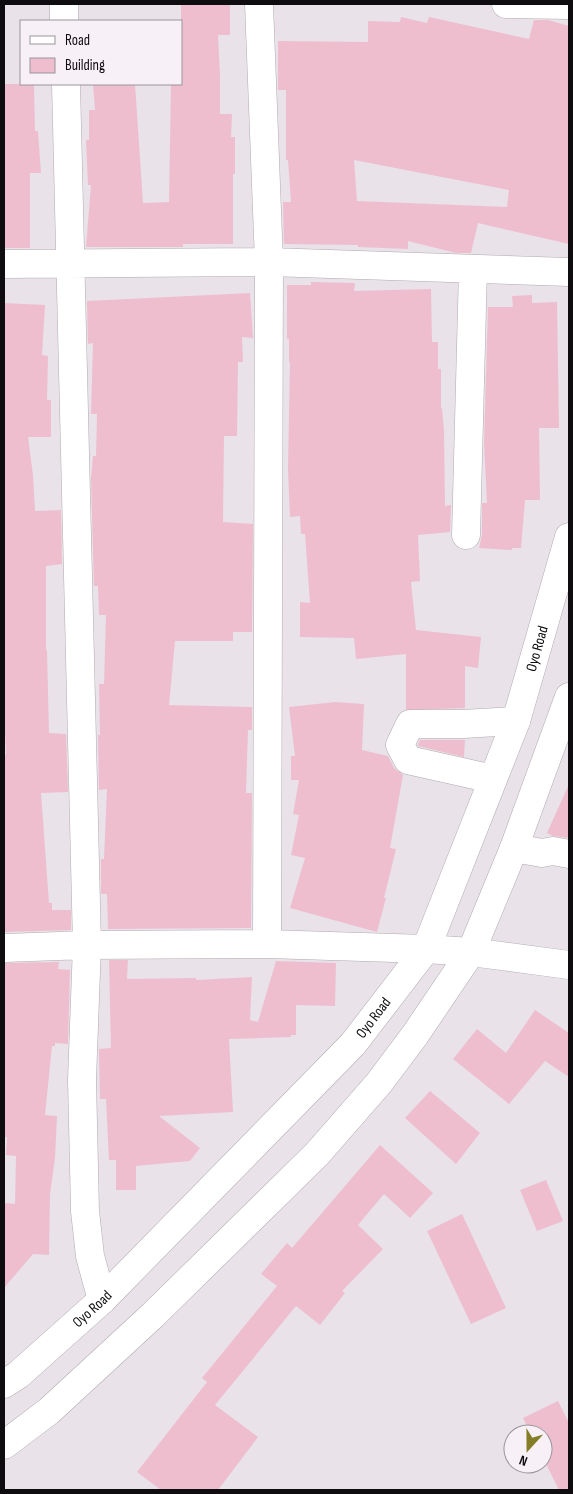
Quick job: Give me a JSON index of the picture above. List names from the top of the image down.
{
  "streets": {
    "street": ["Oyo Road"]
  },
  "legend": ["Road", "Building"],
  "north": "bottom"
}
